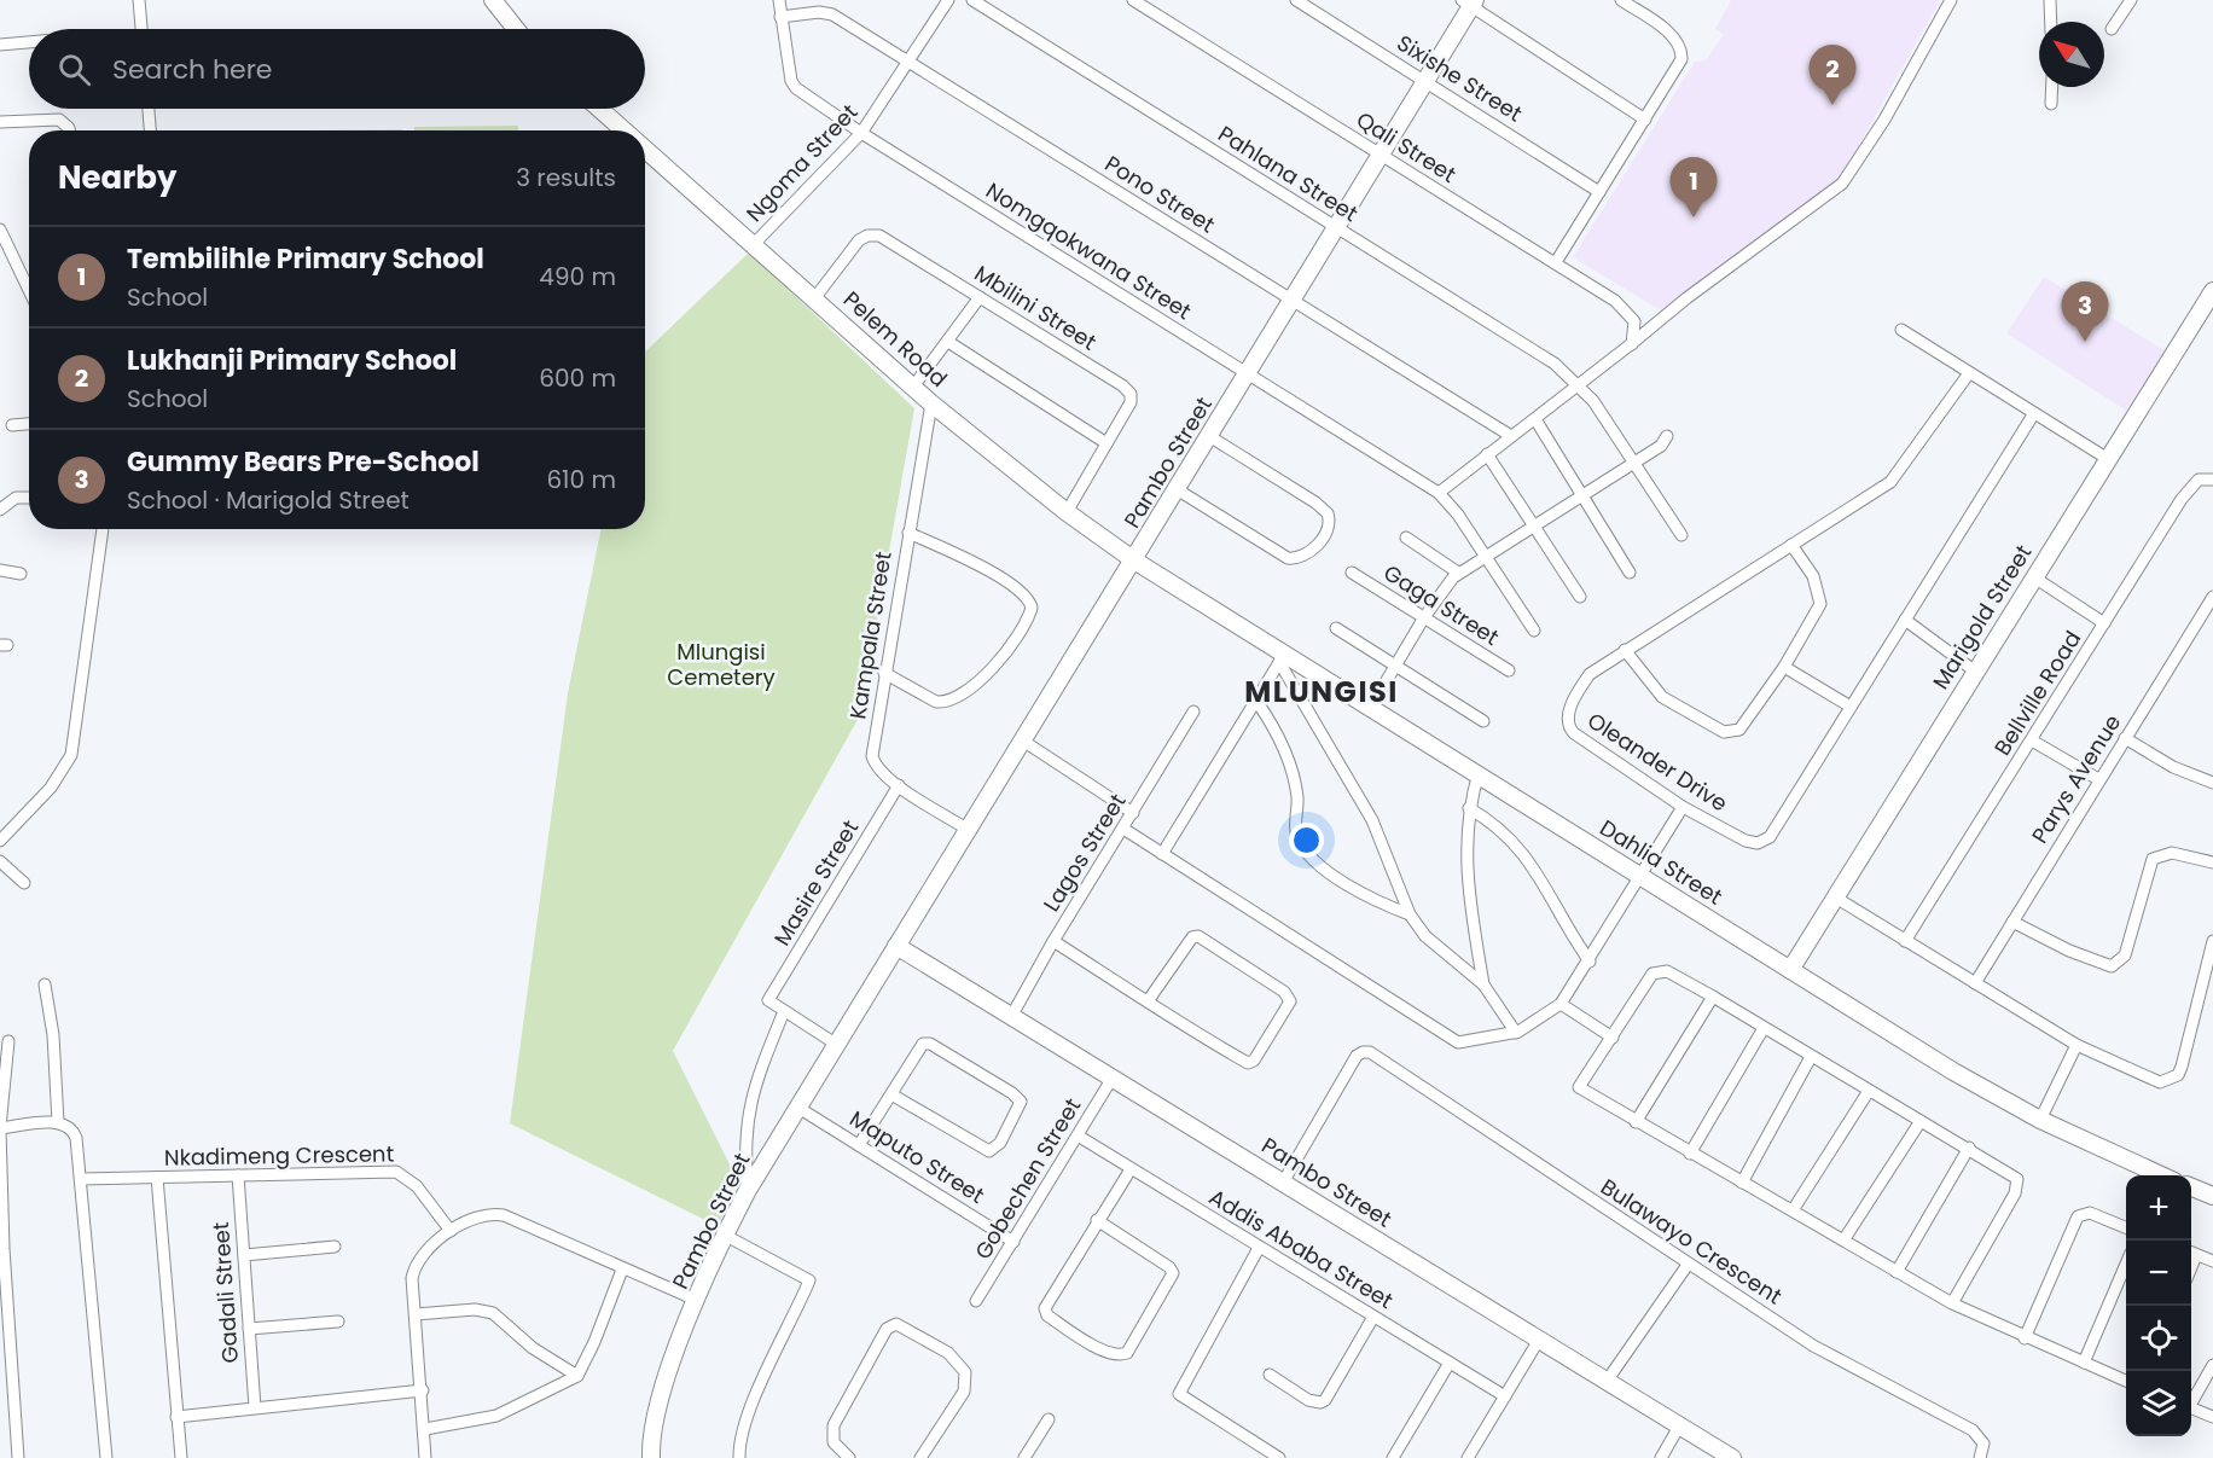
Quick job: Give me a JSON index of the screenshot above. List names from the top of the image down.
{
  "streets": {
    "street": [
      "Sixishe Street",
      "Qali Street",
      "Ngoma Street",
      "Pahlana Street",
      "Pono Street",
      "Nomgqokwana Street",
      "Mbilini Street",
      "Pelem Road",
      "Pambo Street",
      "Gaga Street",
      "Marigold Street",
      "Kampala Street",
      "Bellville Road",
      "Oleander Drive",
      "Parys Avenue",
      "Lagos Street",
      "Dahlia Street",
      "Masire Street",
      "Nkadimeng Crescent",
      "Maputo Street",
      "Gobechen Street",
      "Bulawayo Crescent",
      "Addis Ababa Street",
      "Gadali Street"
    ]
  },
  "crossings": [
    ["Sixishe Street", "Pambo Street"],
    ["Qali Street", "Pambo Street"],
    ["Ngoma Street", "Pono Street"],
    ["Ngoma Street", "Nomgqokwana Street"],
    ["Ngoma Street", "Pelem Road"],
    ["Pahlana Street", "Pambo Street"],
    ["Pono Street", "Nomgqokwana Street"],
    ["Pono Street", "Pambo Street"],
    ["Nomgqokwana Street", "Pambo Street"],
    ["Mbilini Street", "Pelem Road"],
    ["Pelem Road", "Pambo Street"],
    ["Pelem Road", "Kampala Street"],
    ["Pelem Road", "Dahlia Street"],
    ["Pambo Street", "Kampala Street"],
    ["Pambo Street", "Lagos Street"],
    ["Pambo Street", "Dahlia Street"],
    ["Pambo Street", "Maputo Street"],
    ["Pambo Street", "Gobechen Street"],
    ["Pambo Street", "Bulawayo Crescent"],
    ["Marigold Street", "Dahlia Street"],
    ["Kampala Street", "Masire Street"],
    ["Nkadimeng Crescent", "Gadali Street"],
    ["Maputo Street", "Gobechen Street"],
    ["Gobechen Street", "Addis Ababa Street"]
  ],
  "districts": ["MLUNGISI"],
  "parks": ["Mlungisi Cemetery"],
  "north": "top left",
  "page": {
    "search": "Search here",
    "pins": ["2", "1", "3"],
    "heading": ["Nearby", "3 results"],
    "list": [
      {
        "mark": "1",
        "name": "Tembilihle Primary School",
        "note": "School",
        "value": "490 m"
      },
      {
        "mark": "2",
        "name": "Lukhanji Primary School",
        "note": "School",
        "value": "600 m"
      },
      {
        "mark": "3",
        "name": "Gummy Bears Pre-School",
        "note": "School · Marigold Street",
        "value": "610 m"
      }
    ],
    "map_buttons": ["+", "−"]
  }
}
